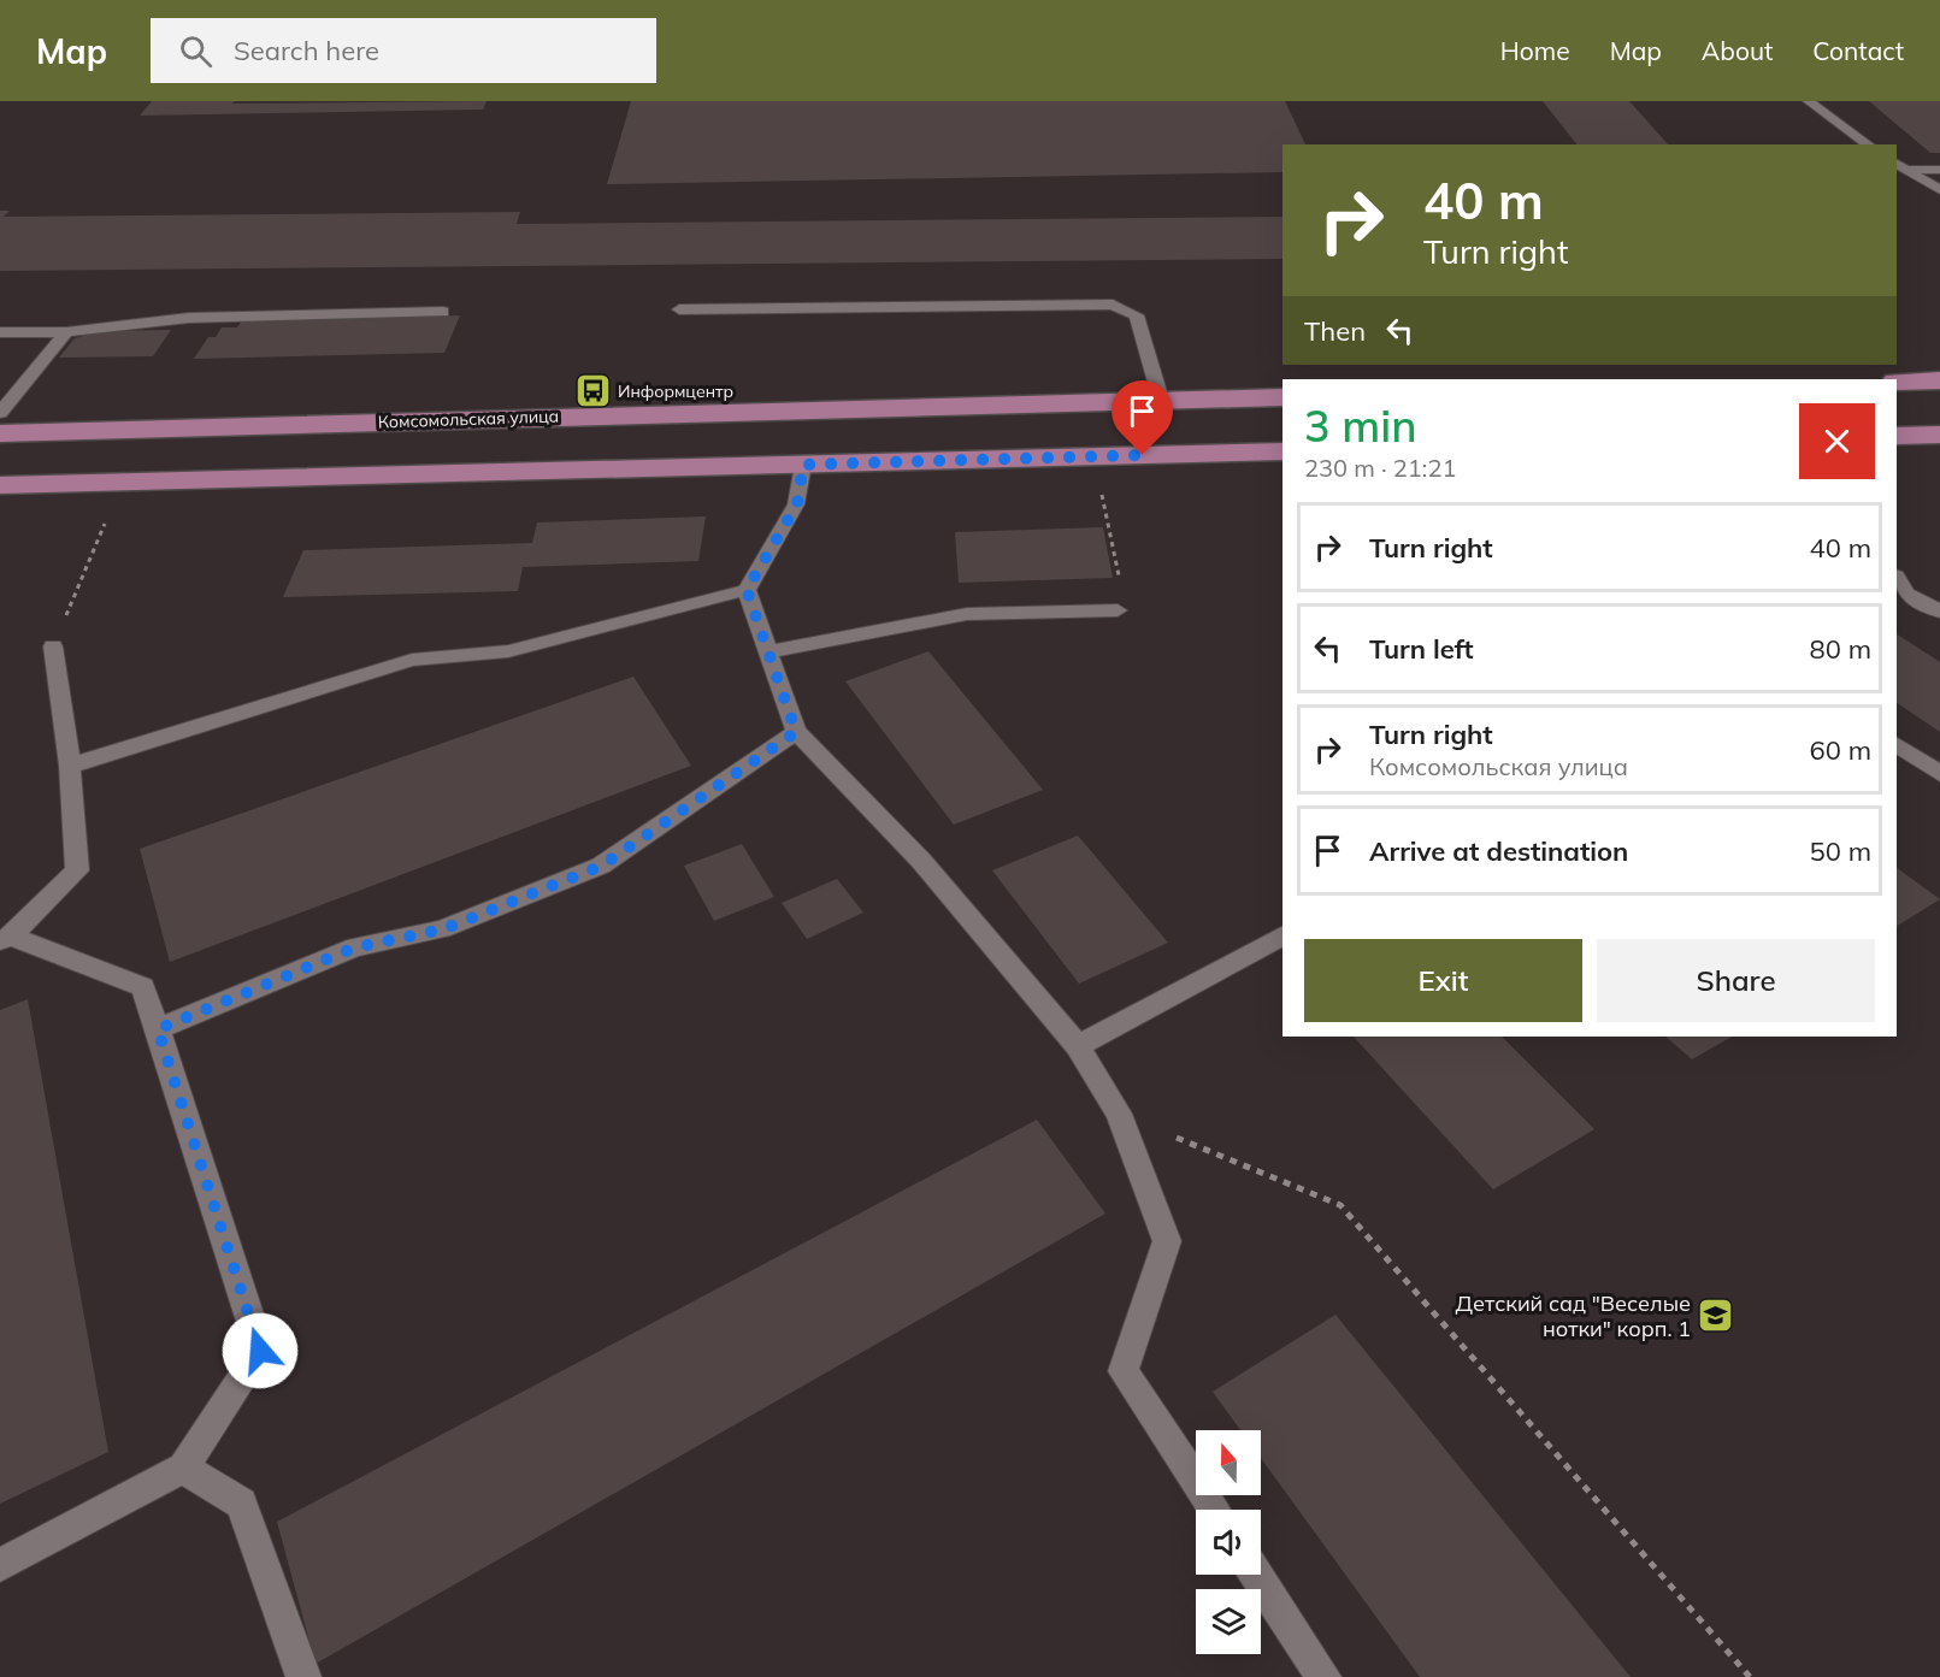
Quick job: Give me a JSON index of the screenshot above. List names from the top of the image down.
{
  "streets": {
    "main road": ["Комсомольская улица"]
  },
  "places": {
    "bus stop": ["Информцентр"],
    "school or university": ["Детский сад \"Веселые нотки\" корп. 1"]
  },
  "north": "top",
  "page": {
    "header": "Map",
    "search": "Search here",
    "nav": [
      "Home",
      "Map",
      "About",
      "Contact"
    ],
    "turn": ["40 m", "Turn right"],
    "then": "Then",
    "heading": ["3 min", "230 m · 21:21"],
    "list": [
      {
        "name": "Turn right",
        "value": "40 m"
      },
      {
        "name": "Turn left",
        "value": "80 m"
      },
      {
        "name": "Turn right",
        "note": "Комсомольская улица",
        "value": "60 m"
      },
      {
        "name": "Arrive at destination",
        "value": "50 m"
      }
    ],
    "buttons": ["Exit", "Share"]
  }
}
